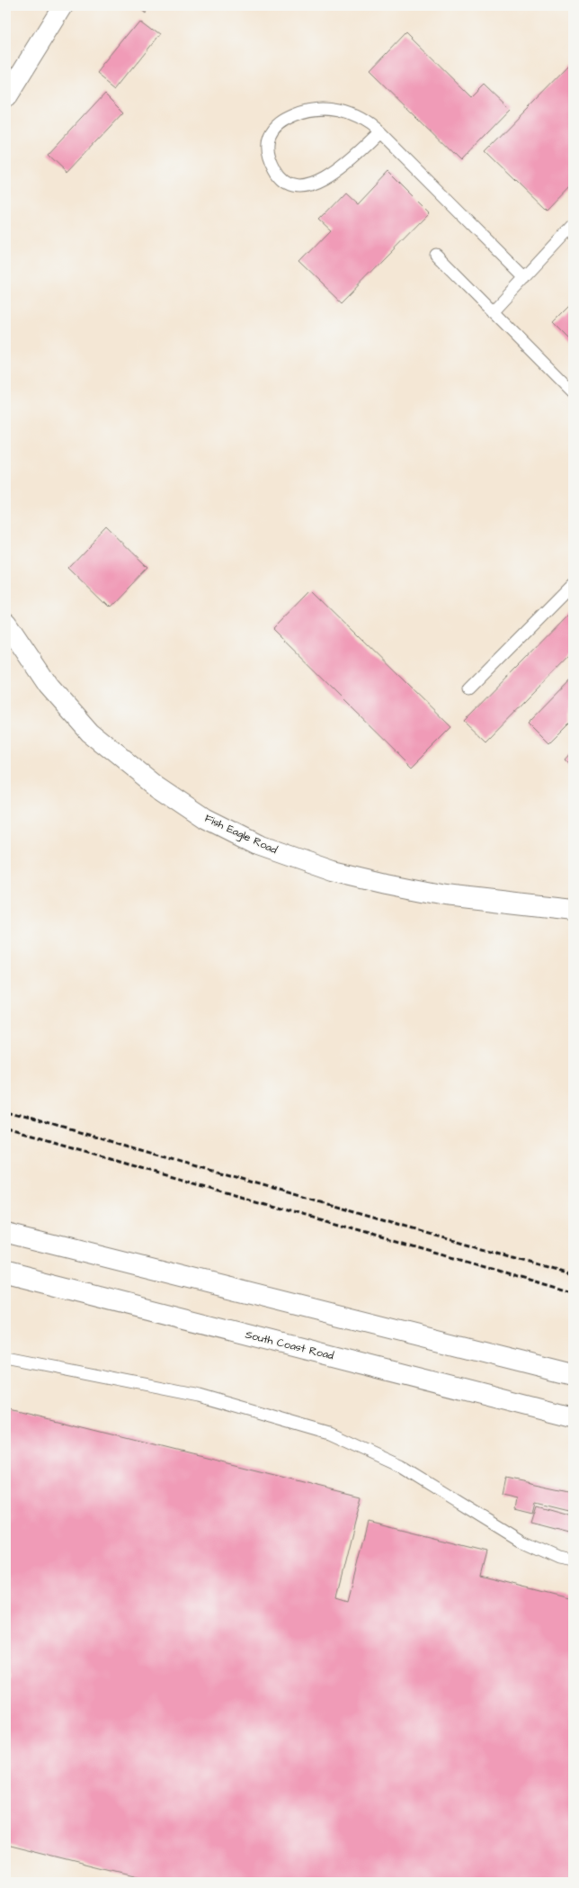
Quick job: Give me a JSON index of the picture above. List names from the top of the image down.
{
  "streets": {
    "street": ["Fish Eagle Road", "South Coast Road"]
  }
}
